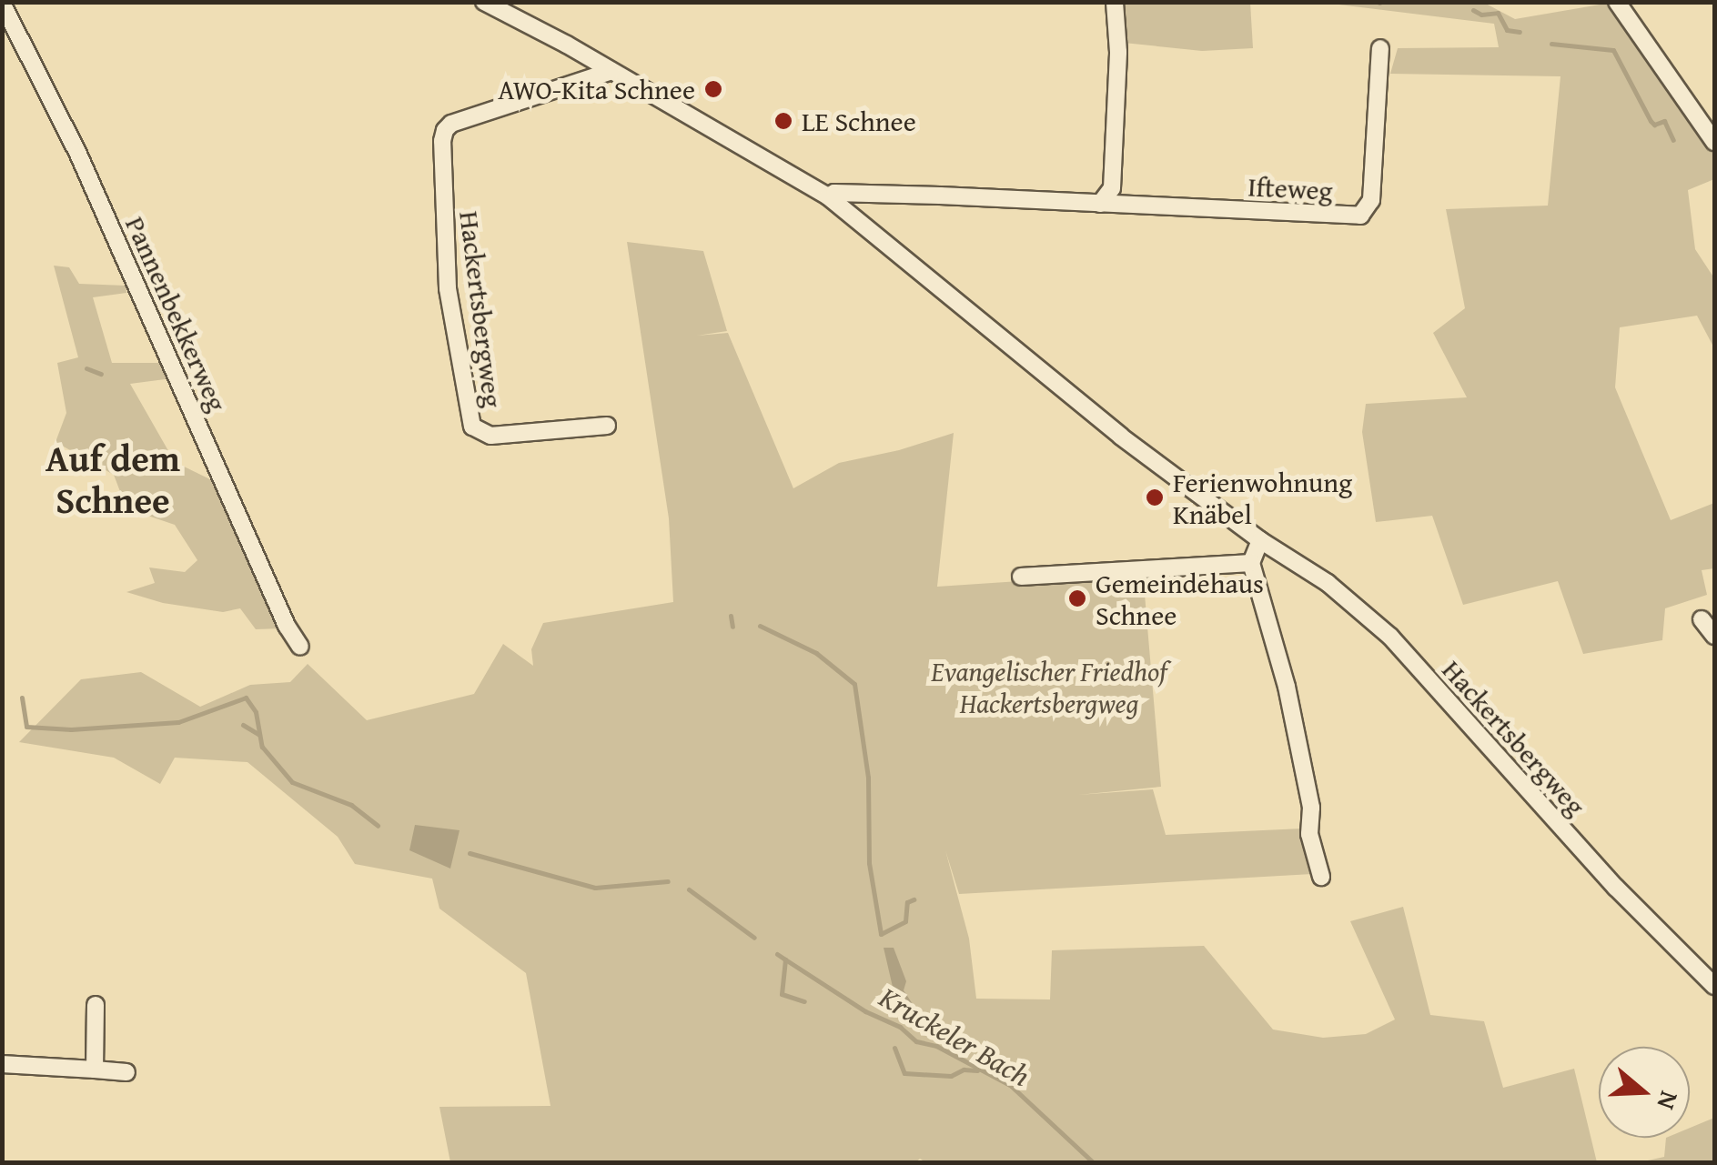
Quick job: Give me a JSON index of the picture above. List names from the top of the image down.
{
  "streets": {
    "street": ["Ifteweg", "Hackertsbergweg", "Pannenbekkerweg"]
  },
  "districts": ["Auf dem Schnee"],
  "water": ["Kruckeler Bach"],
  "parks": ["Evangelischer Friedhof Hackertsbergweg"],
  "places": [
    "AWO-Kita Schnee",
    "LE Schnee",
    "Ferienwohnung Knäbel",
    "Gemeindehaus Schnee"
  ],
  "north": "right"
}
